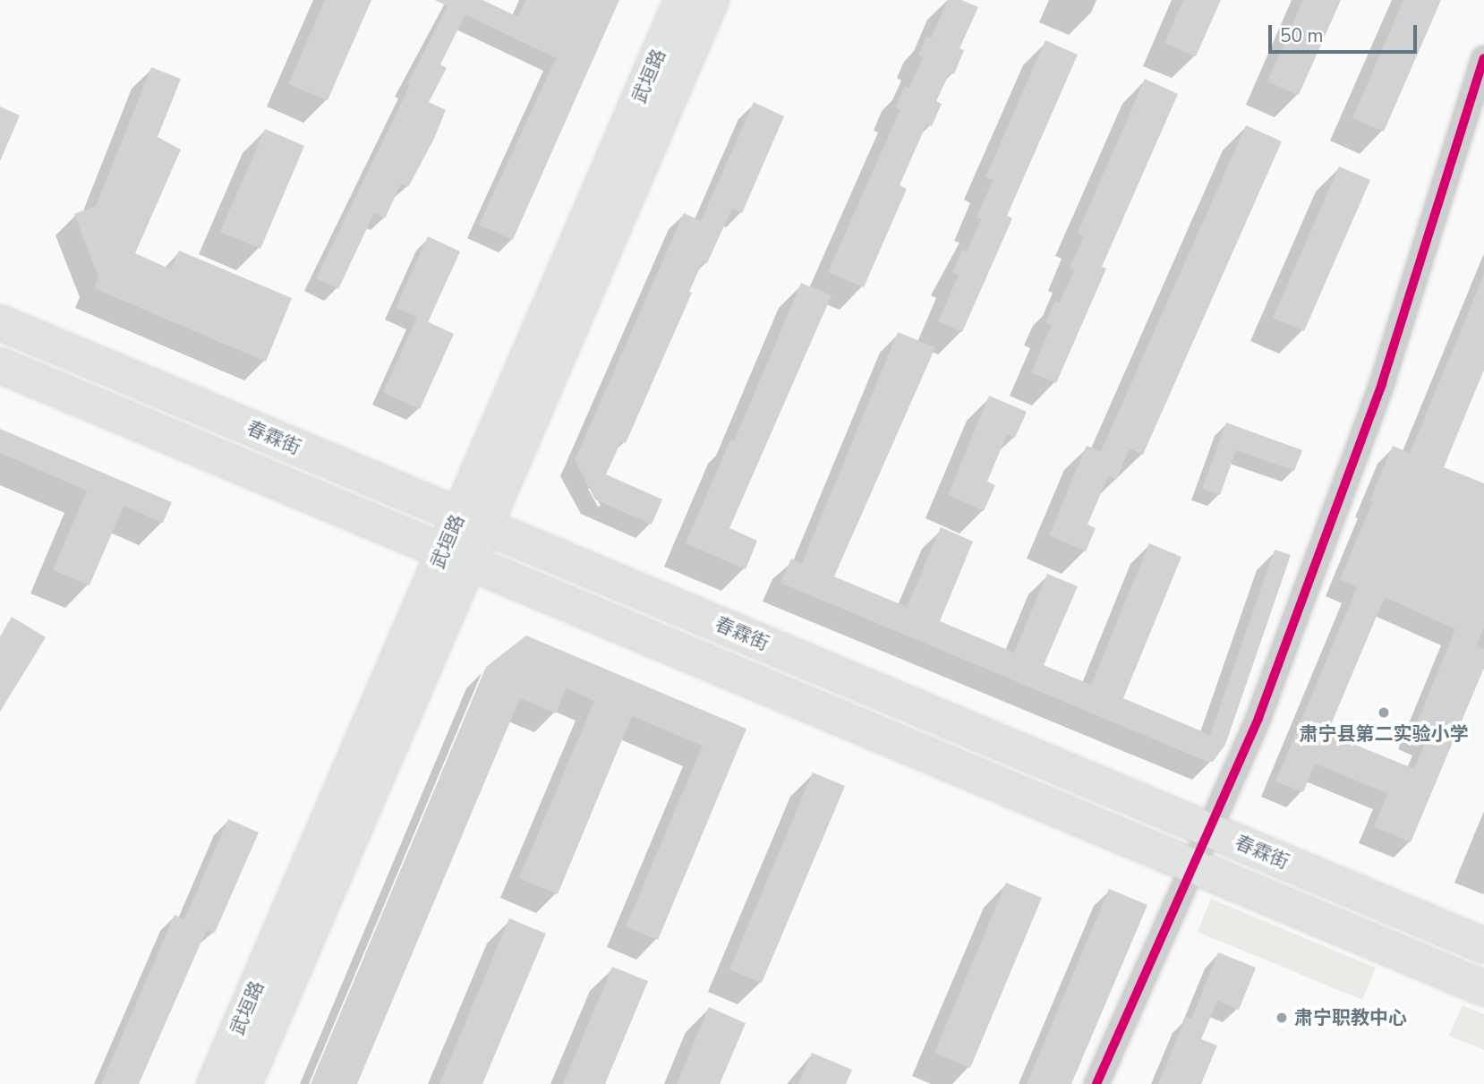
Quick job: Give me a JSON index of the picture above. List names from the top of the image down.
{
  "streets": {
    "main road": ["武垣路", "春霖街"]
  },
  "crossings": [
    ["武垣路", "春霖街"]
  ],
  "places": ["肃宁县第二实验小学", "肃宁职教中心"],
  "scale_bar": "50 m"
}
